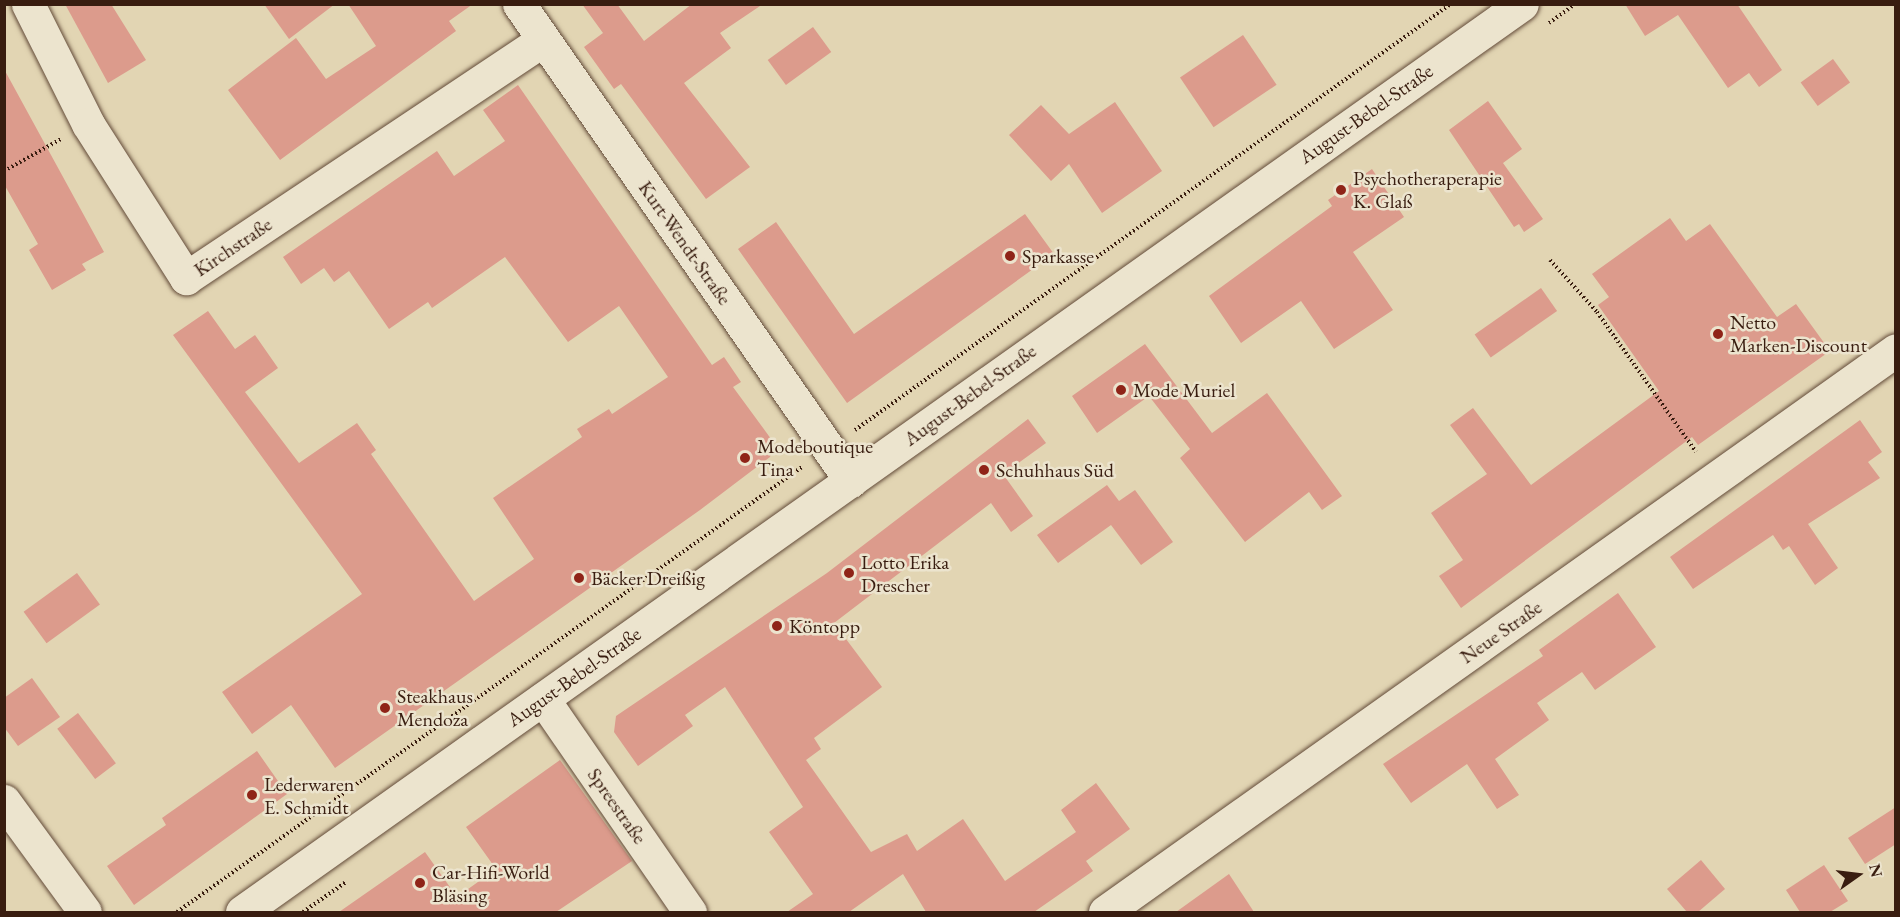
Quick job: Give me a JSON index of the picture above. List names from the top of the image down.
{
  "streets": {
    "street": [
      "August-Bebel-Straße",
      "Kurt-Wendt-Straße",
      "Kirchstraße",
      "Neue Straße",
      "Spreestraße"
    ]
  },
  "crossings": [
    ["August-Bebel-Straße", "Kurt-Wendt-Straße"],
    ["August-Bebel-Straße", "Spreestraße"],
    ["Kurt-Wendt-Straße", "Kirchstraße"]
  ],
  "places": [
    "Psychotheraperapie K. Glaß",
    "Sparkasse",
    "Netto Marken-Discount",
    "Mode Muriel",
    "Modeboutique Tina",
    "Schuhhaus Süd",
    "Lotto Erika Drescher",
    "Bäcker Dreißig",
    "Köntopp",
    "Steakhaus Mendoza",
    "Lederwaren E. Schmidt",
    "Car-Hifi-World Bläsing"
  ],
  "north": "right"
}
